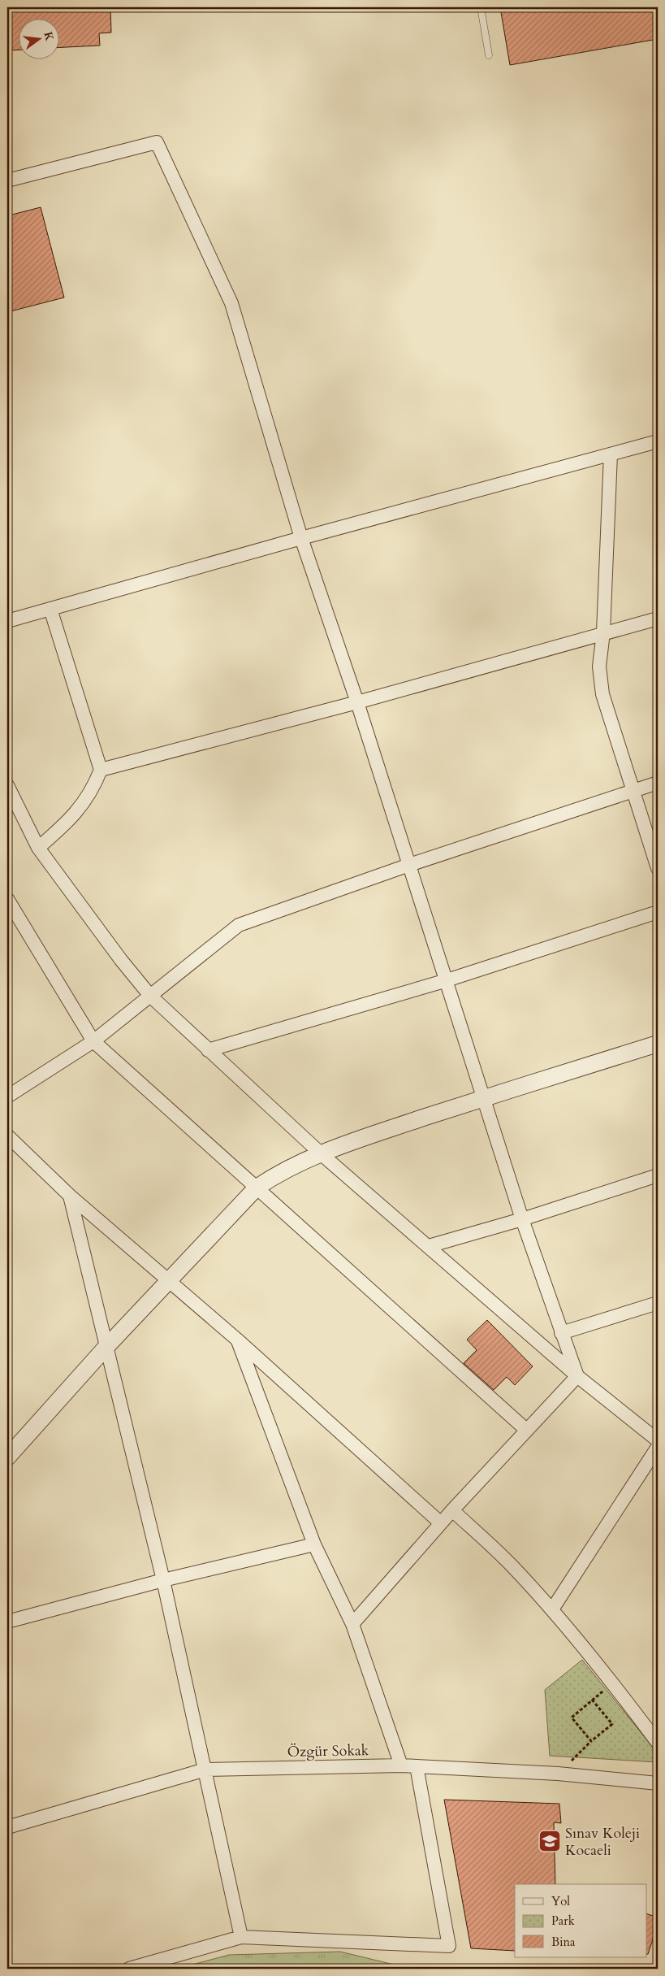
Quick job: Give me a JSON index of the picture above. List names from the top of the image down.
{
  "streets": {
    "street": ["Özgür Sokak"]
  },
  "places": {
    "school or university": ["Sınav Koleji Kocaeli"]
  },
  "legend": ["Yol", "Park", "Bina"],
  "north": "right"
}
